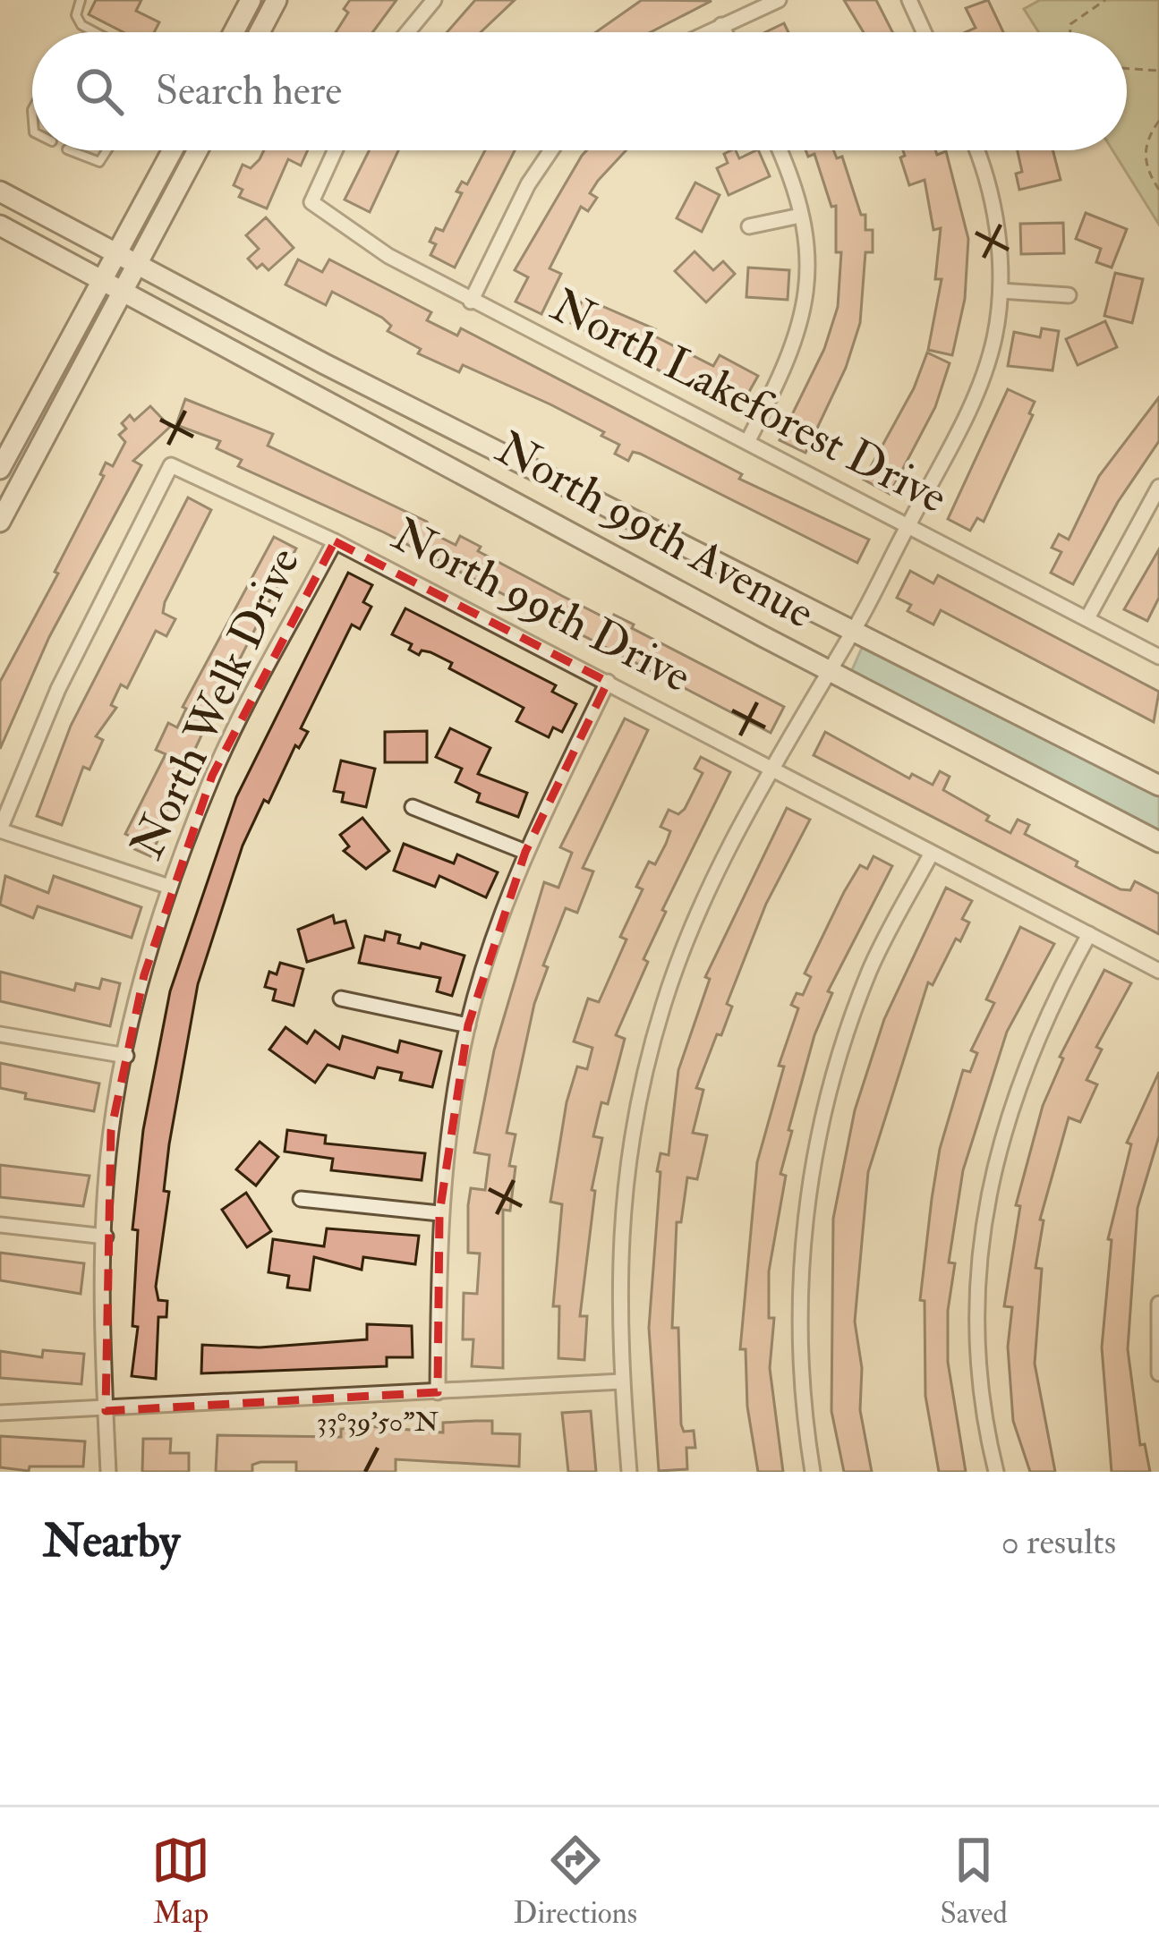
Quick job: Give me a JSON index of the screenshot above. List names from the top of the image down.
{
  "streets": {
    "main road": ["North 99th Avenue"],
    "street": ["North Lakeforest Drive", "North 99th Drive", "North Welk Drive"]
  },
  "crossings": [
    ["North 99th Drive", "North Welk Drive"]
  ],
  "page": {
    "search": "Search here",
    "heading": ["Nearby", "0 results"],
    "nav": ["Map", "Directions", "Saved"]
  },
  "coordinates": ["33°39'50\"N"]
}
